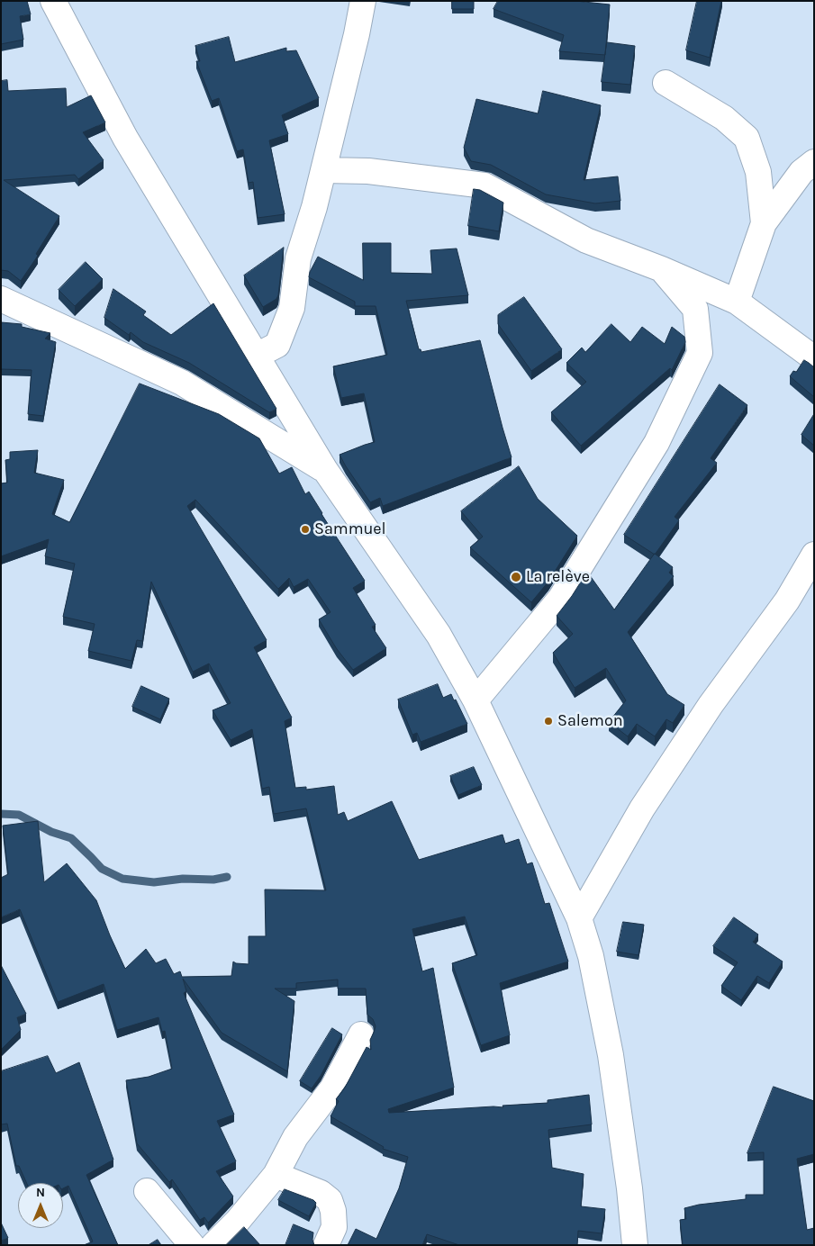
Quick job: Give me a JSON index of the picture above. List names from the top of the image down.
{
  "places": ["Sammuel", "La relève", "Salemon"],
  "north": "top"
}
